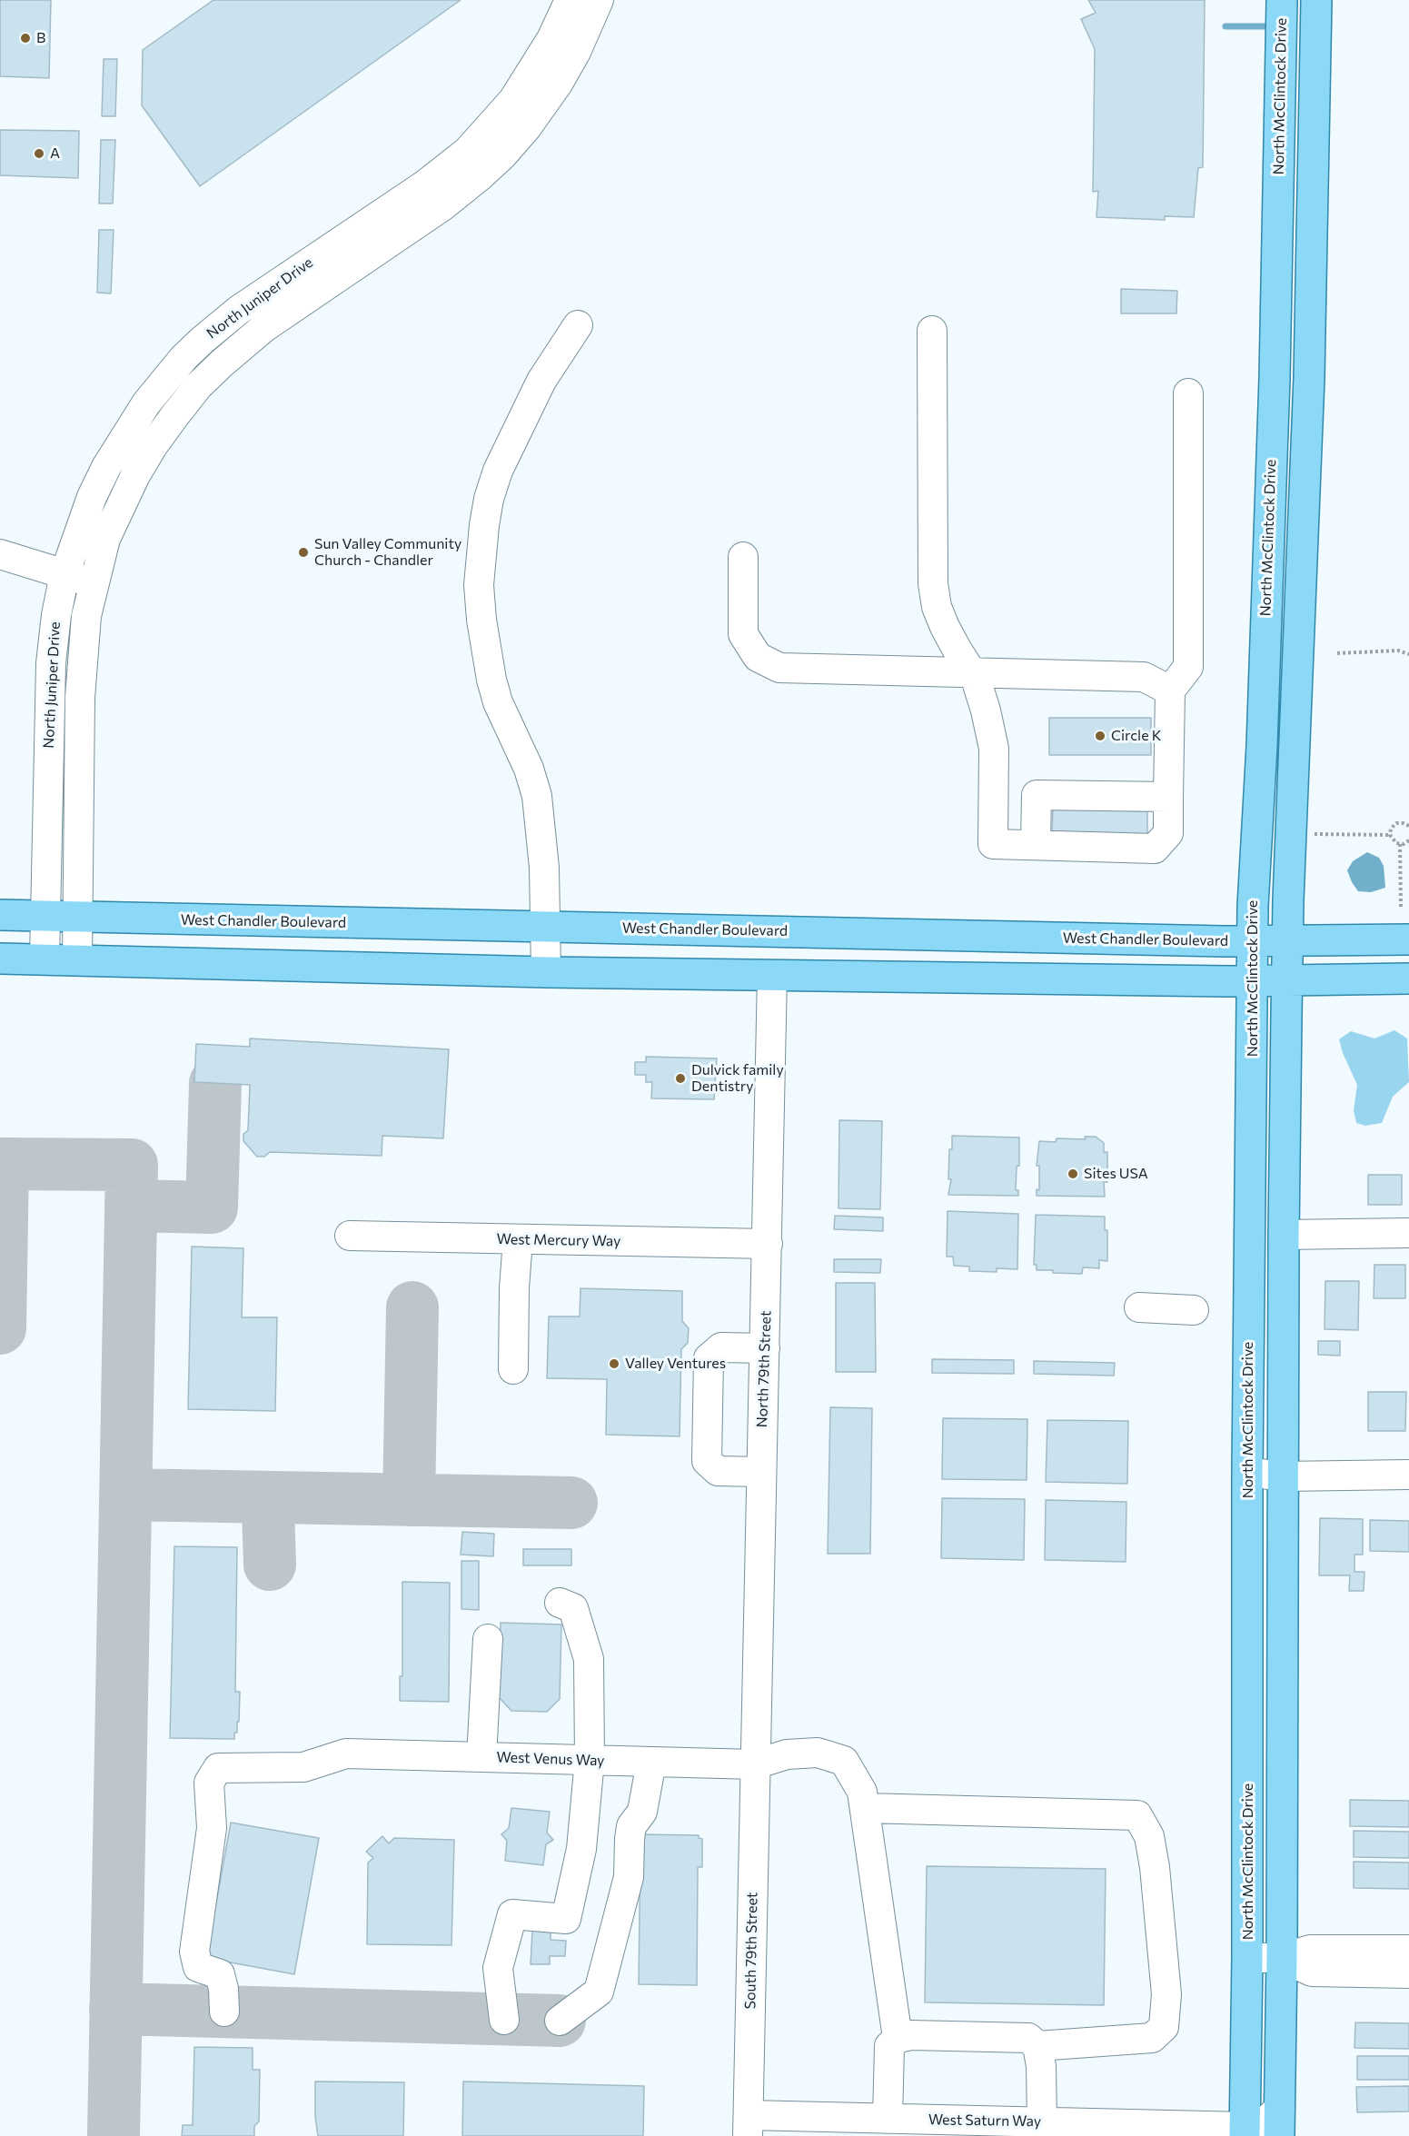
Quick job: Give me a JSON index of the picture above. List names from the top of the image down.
{
  "streets": {
    "main road": ["North McClintock Drive", "West Chandler Boulevard"],
    "street": [
      "North Juniper Drive",
      "West Mercury Way",
      "North 79th Street",
      "West Venus Way",
      "South 79th Street",
      "West Saturn Way"
    ]
  },
  "crossings": [
    ["North McClintock Drive", "West Chandler Boulevard"],
    ["North McClintock Drive", "West Saturn Way"],
    ["North Juniper Drive", "West Chandler Boulevard"],
    ["West Mercury Way", "North 79th Street"],
    ["North 79th Street", "West Venus Way"],
    ["North 79th Street", "South 79th Street"],
    ["West Venus Way", "South 79th Street"],
    ["South 79th Street", "West Saturn Way"]
  ],
  "places": [
    "B",
    "A",
    "Sun Valley Community Church - Chandler",
    "Circle K",
    "Dulvick family Dentistry",
    "Sites USA",
    "Valley Ventures"
  ]
}
